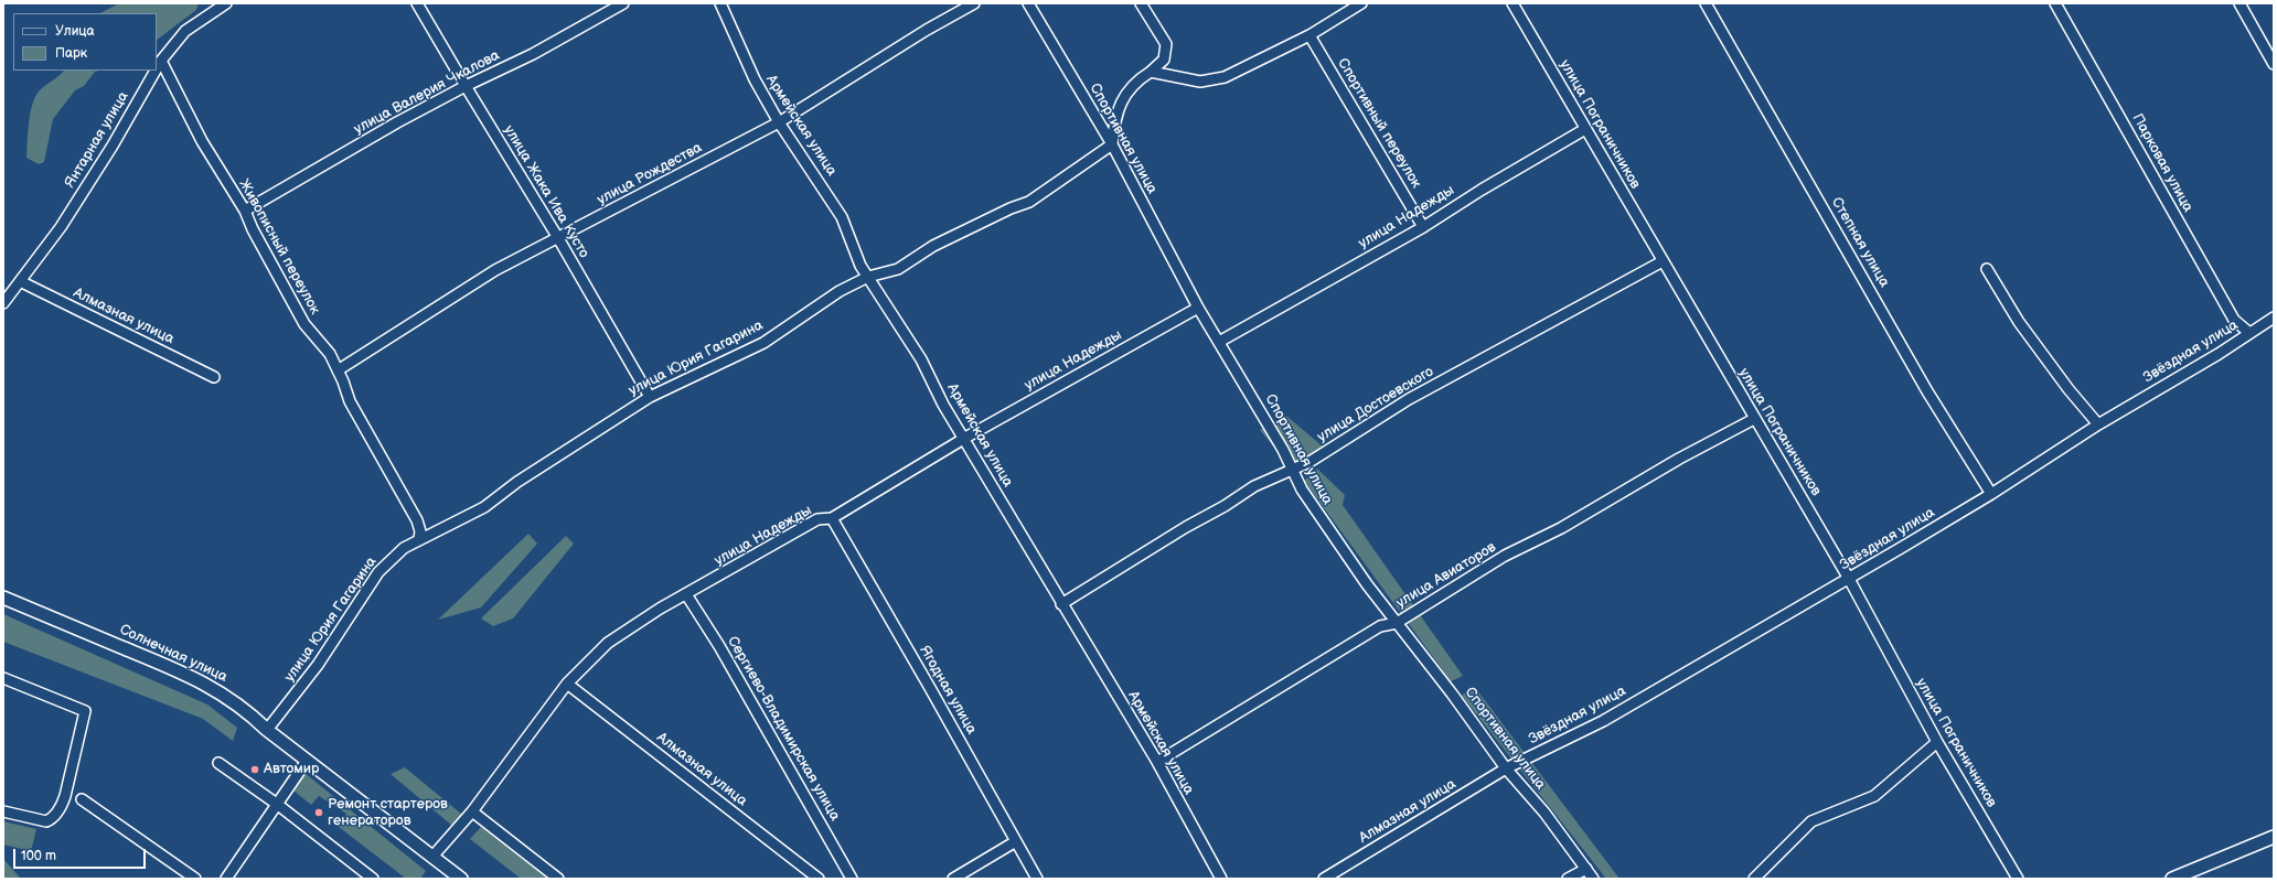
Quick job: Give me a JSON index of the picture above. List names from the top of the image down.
{
  "streets": {
    "street": [
      "улица Валерия Чкалова",
      "Спортивный переулок",
      "улица Пограничников",
      "Армейская улица",
      "Спортивная улица",
      "Янтарная улица",
      "Парковая улица",
      "улица Рождества",
      "улица Жака Ива Кусто",
      "улица Надежды",
      "Степная улица",
      "Живописный переулок",
      "Алмазная улица",
      "Звёздная улица",
      "улица Юрия Гагарина",
      "улица Достоевского",
      "улица Авиаторов",
      "Солнечная улица",
      "Ягодная улица",
      "Сергиево-Владимирская улица"
    ]
  },
  "crossings": [
    ["улица Валерия Чкалова", "улица Жака Ива Кусто"],
    ["улица Валерия Чкалова", "Живописный переулок"],
    ["Спортивный переулок", "улица Надежды"],
    ["улица Пограничников", "улица Надежды"],
    ["улица Пограничников", "Звёздная улица"],
    ["улица Пограничников", "улица Достоевского"],
    ["улица Пограничников", "улица Авиаторов"],
    ["Армейская улица", "улица Рождества"],
    ["Армейская улица", "улица Надежды"],
    ["Армейская улица", "улица Юрия Гагарина"],
    ["Армейская улица", "улица Достоевского"],
    ["Армейская улица", "улица Авиаторов"],
    ["Спортивная улица", "улица Надежды"],
    ["Спортивная улица", "Алмазная улица"],
    ["Спортивная улица", "Звёздная улица"],
    ["Спортивная улица", "улица Юрия Гагарина"],
    ["Спортивная улица", "улица Достоевского"],
    ["Спортивная улица", "улица Авиаторов"],
    ["Янтарная улица", "Живописный переулок"],
    ["Янтарная улица", "Алмазная улица"],
    ["Парковая улица", "Звёздная улица"],
    ["улица Рождества", "улица Жака Ива Кусто"],
    ["улица Рождества", "Живописный переулок"],
    ["улица Жака Ива Кусто", "улица Юрия Гагарина"],
    ["улица Надежды", "Алмазная улица"],
    ["улица Надежды", "Солнечная улица"],
    ["улица Надежды", "Ягодная улица"],
    ["улица Надежды", "Сергиево-Владимирская улица"],
    ["Степная улица", "Звёздная улица"],
    ["Живописный переулок", "улица Юрия Гагарина"],
    ["Алмазная улица", "Звёздная улица"],
    ["улица Юрия Гагарина", "Солнечная улица"]
  ],
  "places": ["Автомир", "Ремонт стартеров генераторов"],
  "legend": ["Улица", "Парк"],
  "scale_bar": "100 m"
}
